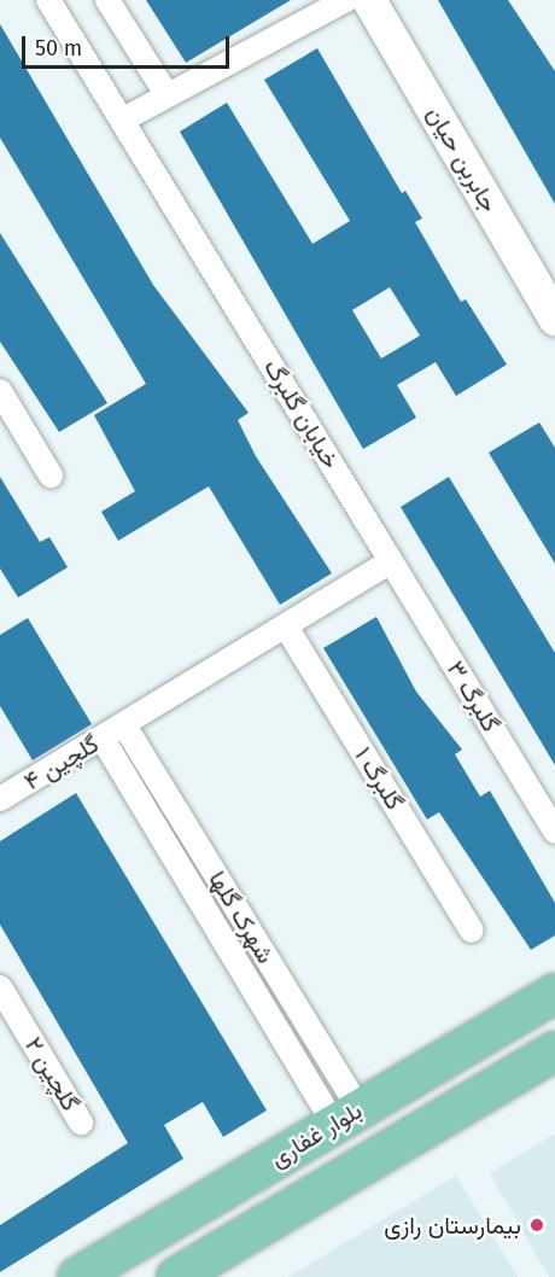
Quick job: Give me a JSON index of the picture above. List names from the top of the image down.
{
  "streets": {
    "main road": ["بلوار غفاری"],
    "street": [
      "جابربن حیان",
      "خیابان گلبرگ",
      "گلبرگ ۳",
      "گلچین ۴",
      "گلبرگ ۱",
      "شهرک گلها",
      "گلچین ۲"
    ]
  },
  "crossings": [
    ["خیابان گلبرگ", "گلبرگ ۳"],
    ["گلچین ۴", "شهرک گلها"],
    ["شهرک گلها", "بلوار غفاری"]
  ],
  "places": ["بیمارستان رازی"],
  "scale_bar": "50 m"
}
